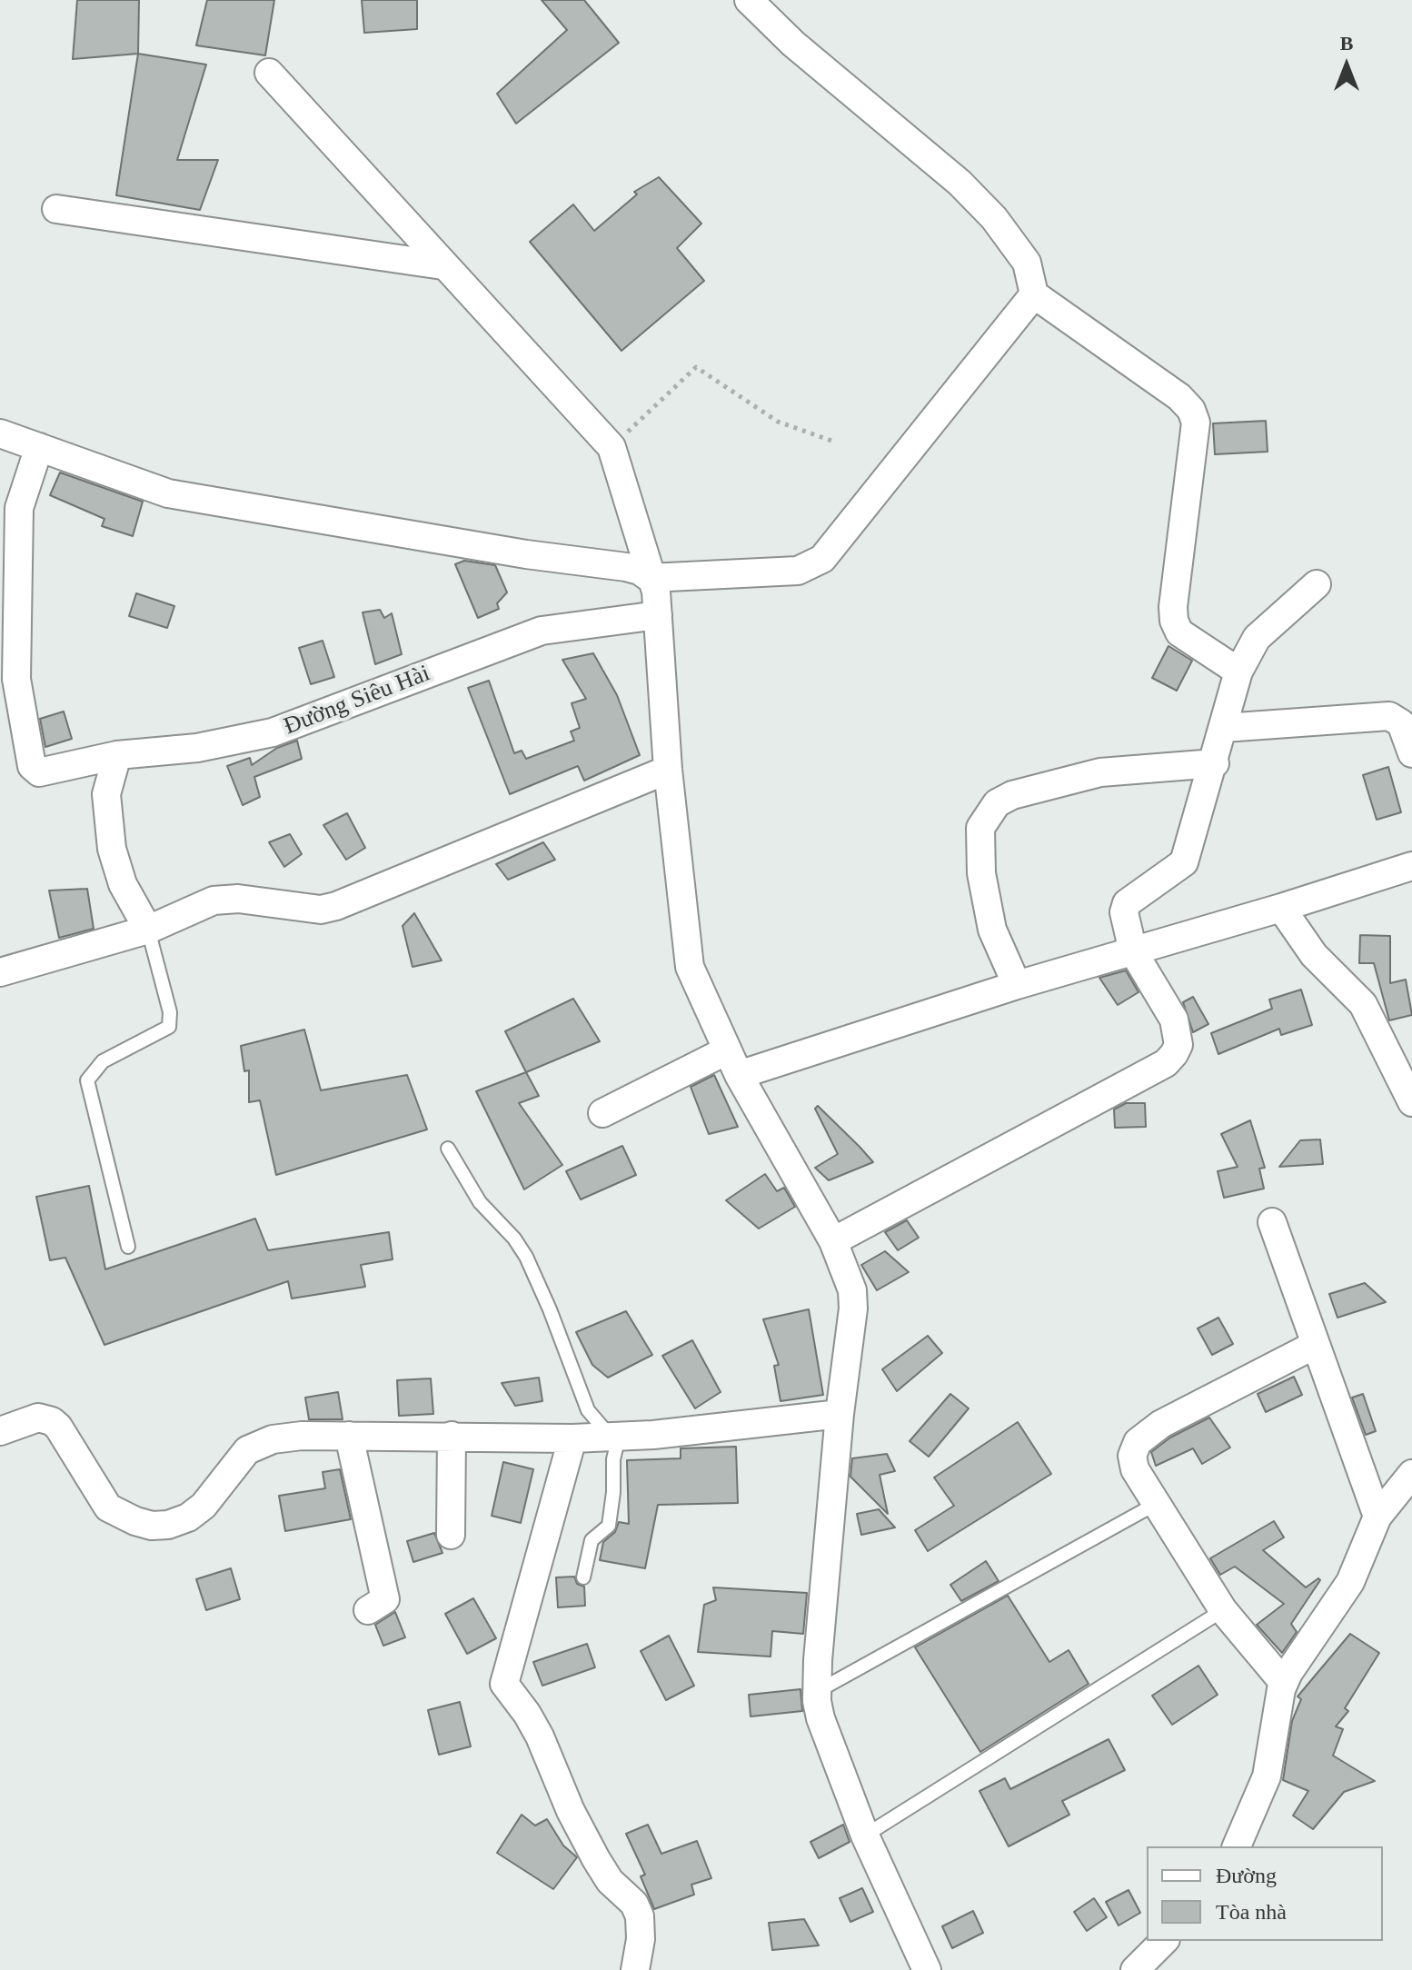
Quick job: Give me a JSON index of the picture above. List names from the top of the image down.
{
  "streets": {
    "street": ["Đường Siêu Hài"]
  },
  "legend": ["Đường", "Tòa nhà"],
  "north": "top"
}
